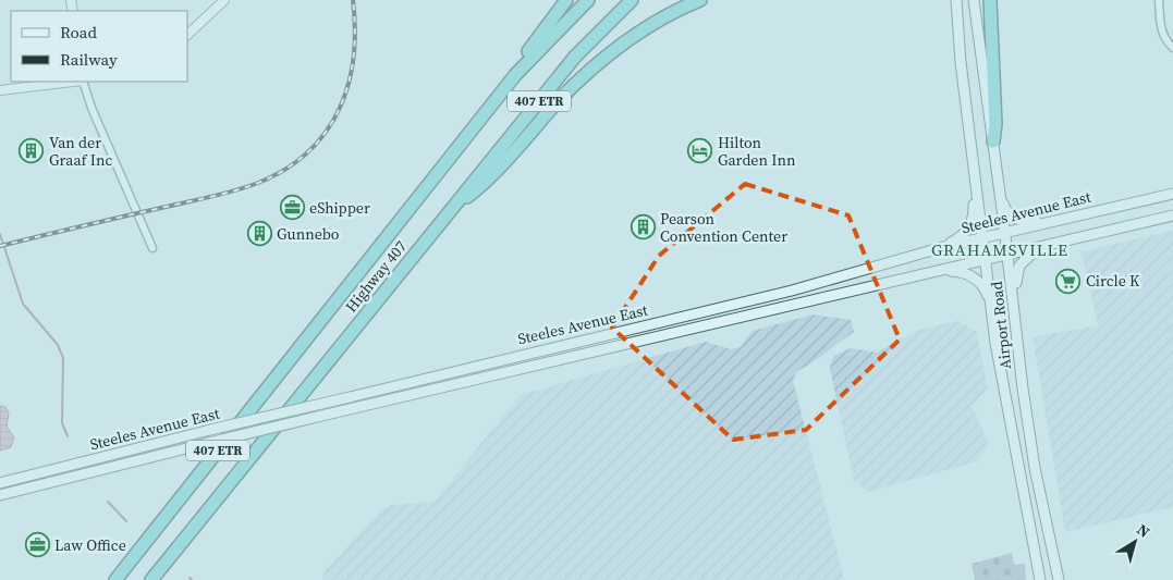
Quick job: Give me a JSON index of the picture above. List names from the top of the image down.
{
  "streets": {
    "highway": ["407 ETR", "Highway 407"],
    "main road": ["Steeles Avenue East", "Airport Road"]
  },
  "crossings": [
    ["Steeles Avenue East", "Airport Road"]
  ],
  "districts": ["GRAHAMSVILLE"],
  "places": {
    "building": ["Van der Graaf Inc", "Pearson Convention Center", "Gunnebo"],
    "hotel": ["Hilton Garden Inn"],
    "office": ["eShipper", "Law Office"],
    "supermarket": ["Circle K"]
  },
  "legend": ["Road", "Railway"],
  "north": "top right"
}
